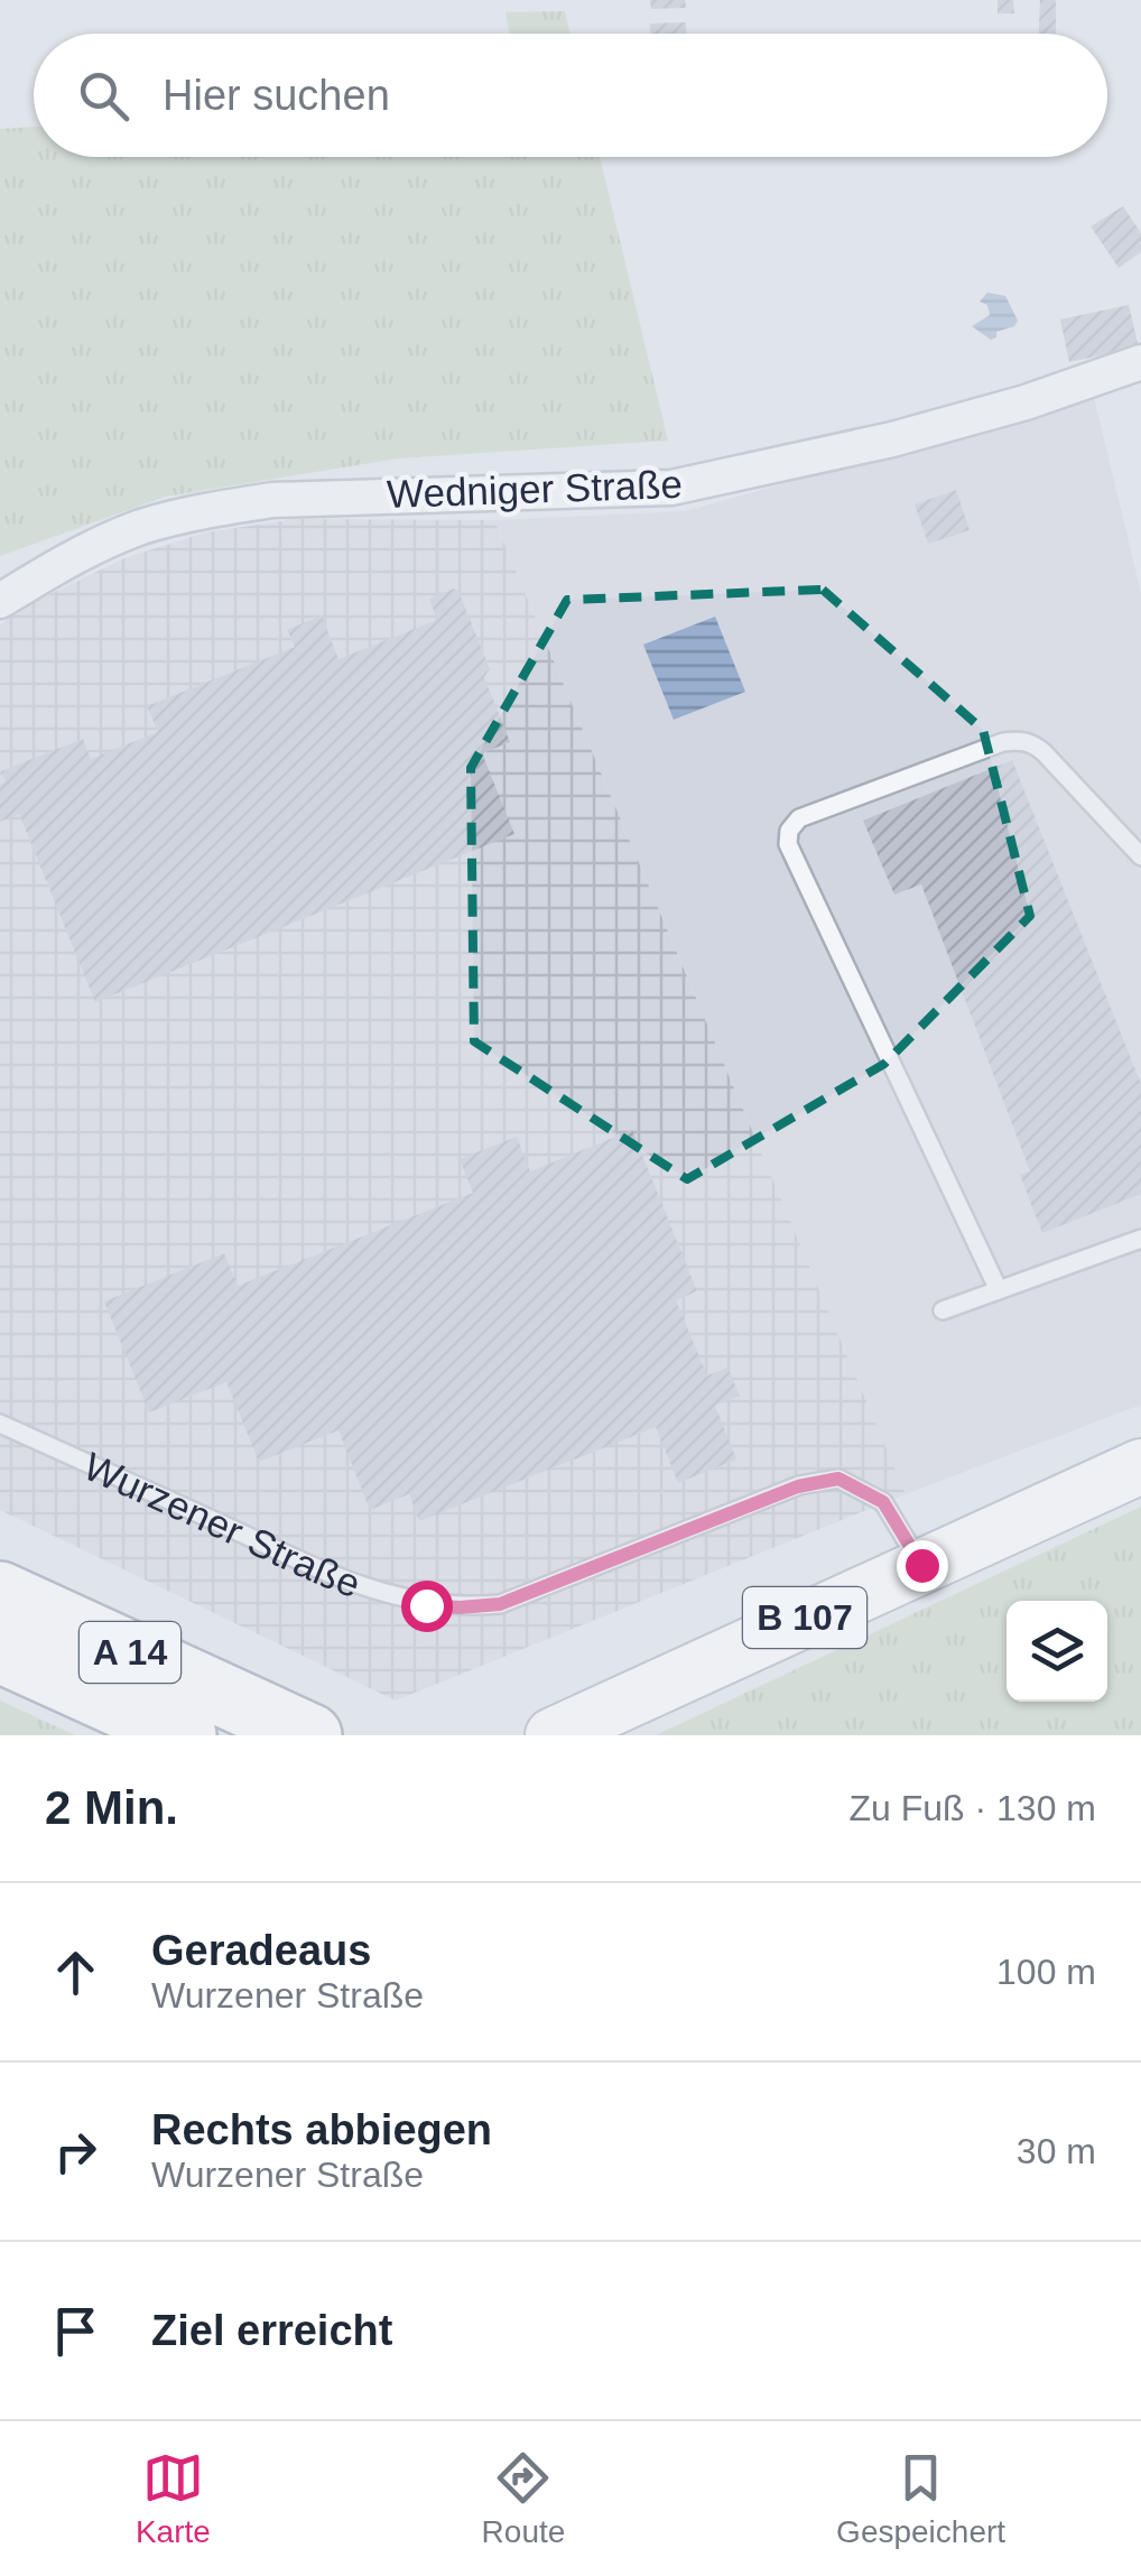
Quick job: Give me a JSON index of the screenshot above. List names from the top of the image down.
{
  "streets": {
    "highway": ["A 14"],
    "main road": ["B 107"],
    "street": ["Wedniger Straße"],
    "lane": ["Wurzener Straße"]
  },
  "crossings": [
    ["Wurzener Straße", "B 107"]
  ],
  "page": {
    "search": "Hier suchen",
    "heading": ["2 Min.", "Zu Fuß · 130 m"],
    "list": [
      ["Geradeaus", "Wurzener Straße", "100 m"],
      ["Rechts abbiegen", "Wurzener Straße", "30 m"],
      "Ziel erreicht"
    ],
    "nav": ["Karte", "Route", "Gespeichert"]
  }
}
